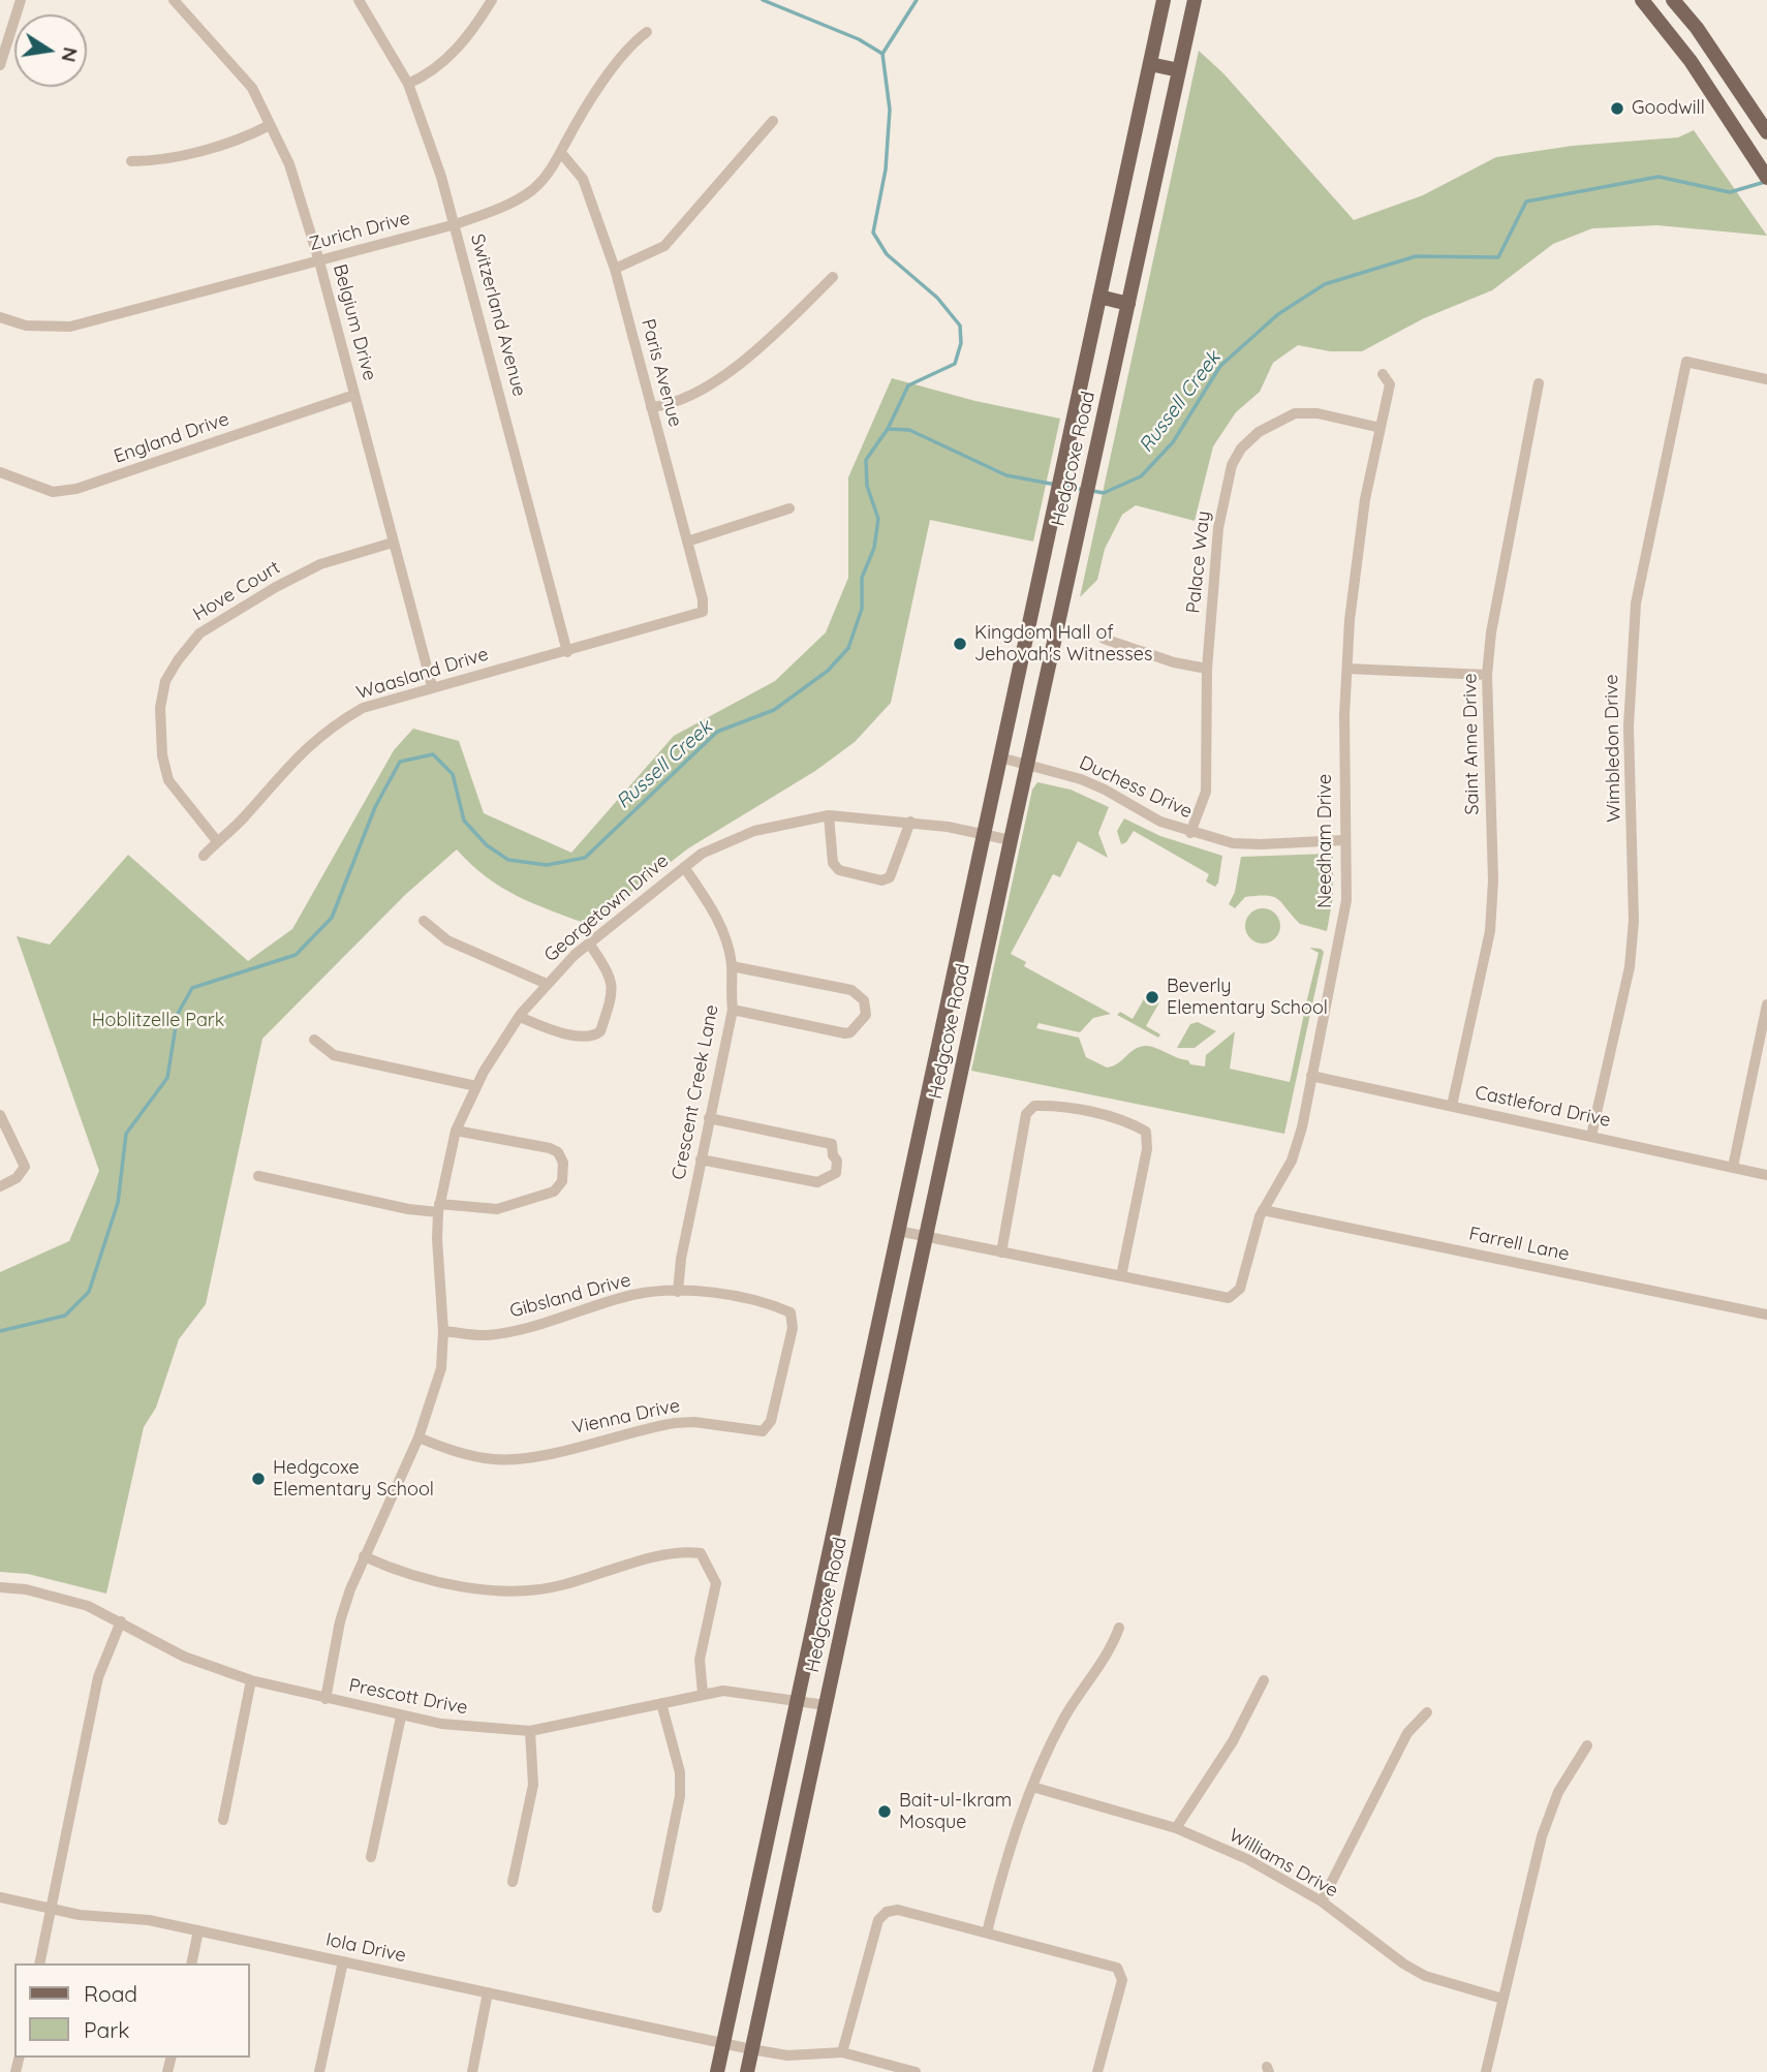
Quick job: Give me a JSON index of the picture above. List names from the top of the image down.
{
  "streets": {
    "main road": ["Hedgcoxe Road"],
    "street": [
      "Zurich Drive",
      "Switzerland Avenue",
      "Belgium Drive",
      "Paris Avenue",
      "England Drive",
      "Palace Way",
      "Hove Court",
      "Waasland Drive",
      "Saint Anne Drive",
      "Wimbledon Drive",
      "Duchess Drive",
      "Needham Drive",
      "Georgetown Drive",
      "Crescent Creek Lane",
      "Castleford Drive",
      "Farrell Lane",
      "Gibsland Drive",
      "Vienna Drive",
      "Prescott Drive",
      "Williams Drive",
      "Iola Drive"
    ]
  },
  "crossings": [
    ["Zurich Drive", "Switzerland Avenue"],
    ["Zurich Drive", "Belgium Drive"],
    ["Zurich Drive", "Paris Avenue"],
    ["Switzerland Avenue", "Waasland Drive"],
    ["Belgium Drive", "England Drive"],
    ["Belgium Drive", "Hove Court"],
    ["Belgium Drive", "Waasland Drive"],
    ["Paris Avenue", "Waasland Drive"],
    ["Hedgcoxe Road", "Duchess Drive"],
    ["Hedgcoxe Road", "Georgetown Drive"],
    ["Hedgcoxe Road", "Prescott Drive"],
    ["Hedgcoxe Road", "Iola Drive"],
    ["Palace Way", "Duchess Drive"],
    ["Palace Way", "Needham Drive"],
    ["Hove Court", "Waasland Drive"],
    ["Saint Anne Drive", "Castleford Drive"],
    ["Wimbledon Drive", "Castleford Drive"],
    ["Duchess Drive", "Needham Drive"],
    ["Needham Drive", "Castleford Drive"],
    ["Needham Drive", "Farrell Lane"],
    ["Georgetown Drive", "Crescent Creek Lane"],
    ["Georgetown Drive", "Gibsland Drive"],
    ["Georgetown Drive", "Vienna Drive"],
    ["Georgetown Drive", "Prescott Drive"],
    ["Crescent Creek Lane", "Gibsland Drive"],
    ["Gibsland Drive", "Vienna Drive"]
  ],
  "water": ["Russell Creek"],
  "parks": ["Hoblitzelle Park"],
  "places": [
    "Goodwill",
    "Kingdom Hall of Jehovah's Witnesses",
    "Beverly Elementary School",
    "Hedgcoxe Elementary School",
    "Bait-ul-Ikram Mosque"
  ],
  "legend": ["Road", "Park"],
  "north": "right"
}
